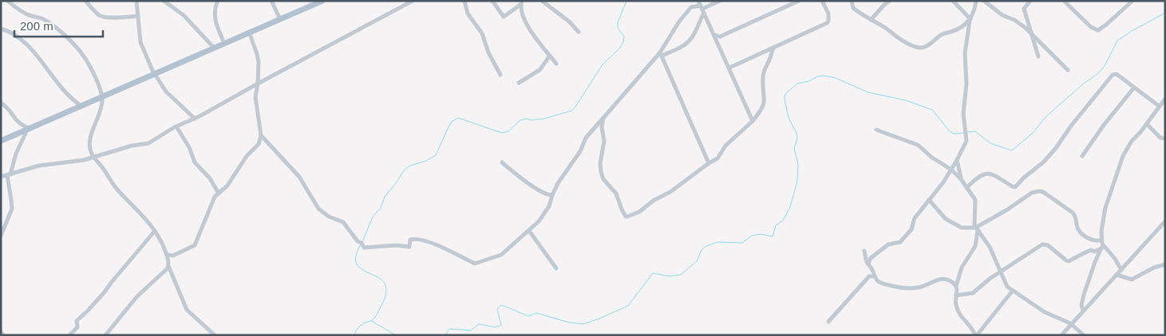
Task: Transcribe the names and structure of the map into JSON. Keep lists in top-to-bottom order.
{
  "scale_bar": "200 m"
}
